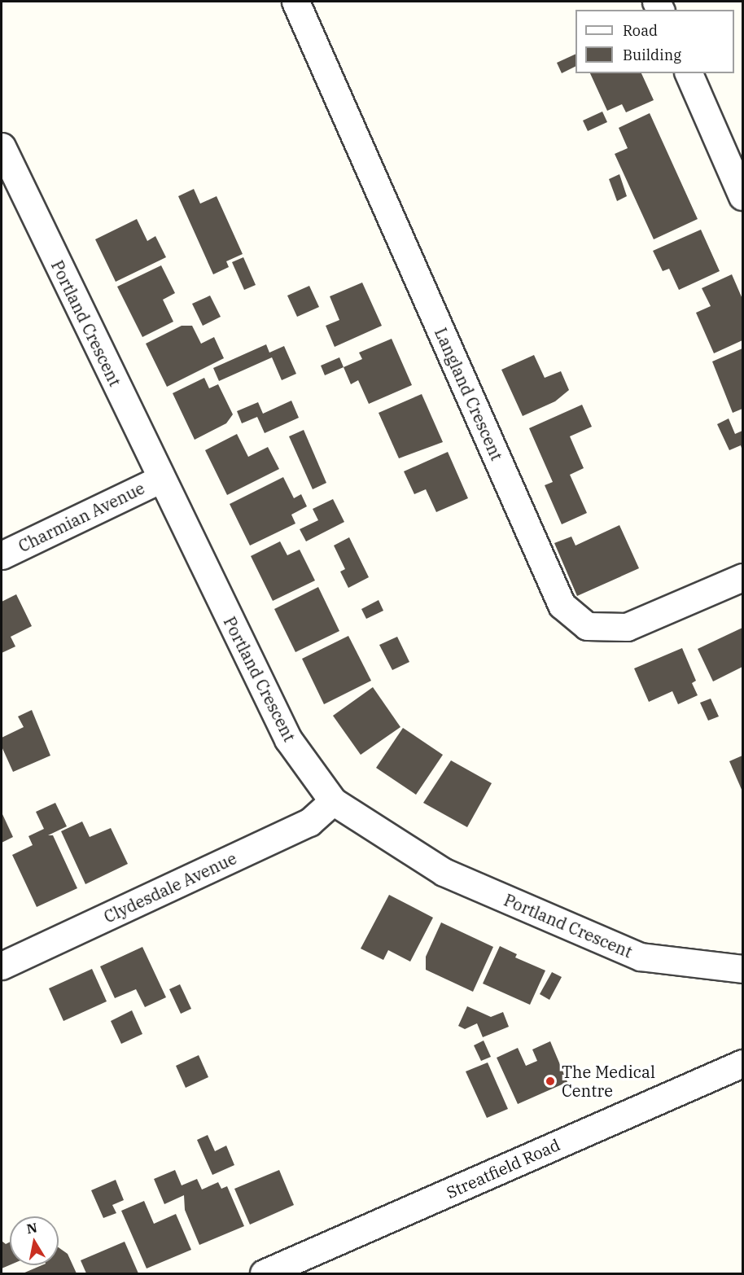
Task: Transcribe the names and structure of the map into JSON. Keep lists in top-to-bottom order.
{
  "streets": {
    "street": [
      "Portland Crescent",
      "Langland Crescent",
      "Charmian Avenue",
      "Clydesdale Avenue",
      "Streatfield Road"
    ]
  },
  "crossings": [
    ["Portland Crescent", "Charmian Avenue"],
    ["Portland Crescent", "Clydesdale Avenue"]
  ],
  "places": ["The Medical Centre"],
  "legend": ["Road", "Building"],
  "north": "top"
}
